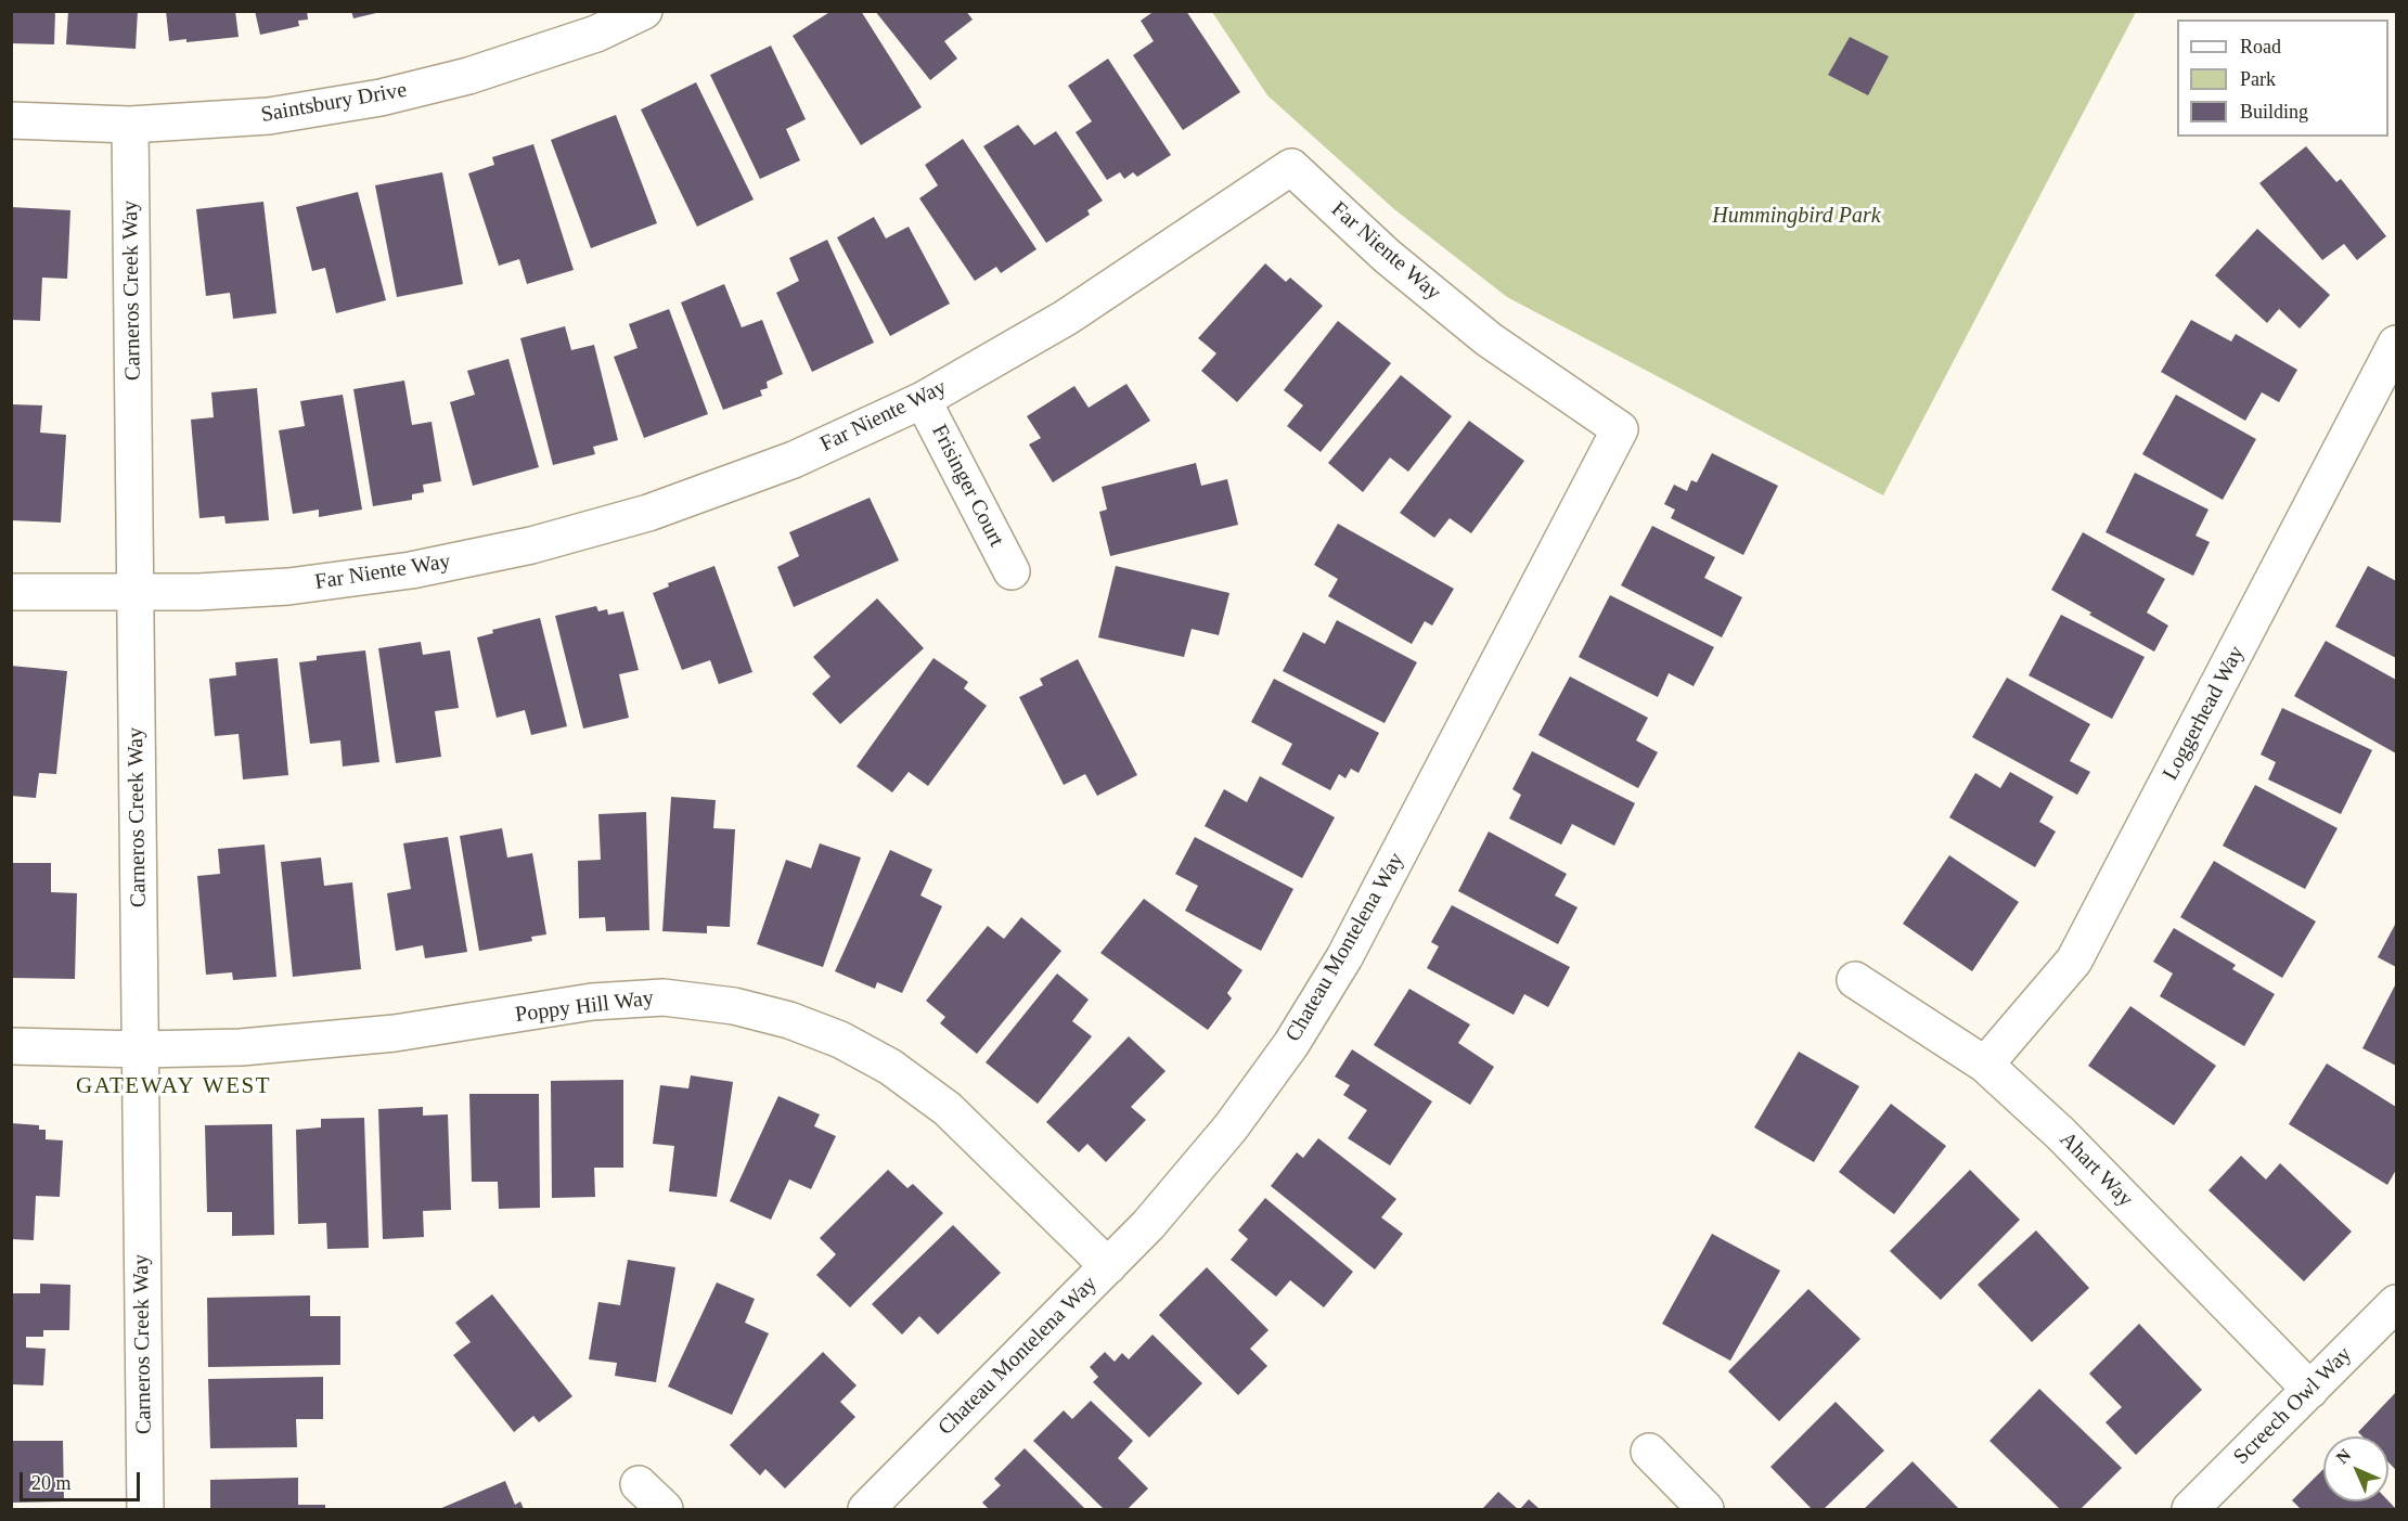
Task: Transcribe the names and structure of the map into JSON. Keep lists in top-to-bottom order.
{
  "streets": {
    "street": [
      "Saintsbury Drive",
      "Far Niente Way",
      "Carneros Creek Way",
      "Frisinger Court",
      "Loggerhead Way",
      "Chateau Montelena Way",
      "Poppy Hill Way",
      "Ahart Way",
      "Screech Owl Way"
    ]
  },
  "crossings": [
    ["Saintsbury Drive", "Carneros Creek Way"],
    ["Far Niente Way", "Carneros Creek Way"],
    ["Far Niente Way", "Frisinger Court"],
    ["Far Niente Way", "Chateau Montelena Way"],
    ["Carneros Creek Way", "Poppy Hill Way"],
    ["Loggerhead Way", "Ahart Way"],
    ["Chateau Montelena Way", "Poppy Hill Way"],
    ["Ahart Way", "Screech Owl Way"]
  ],
  "districts": ["GATEWAY WEST"],
  "parks": ["Hummingbird Park"],
  "legend": ["Road", "Park", "Building"],
  "scale_bar": "20 m",
  "north": "top left"
}
